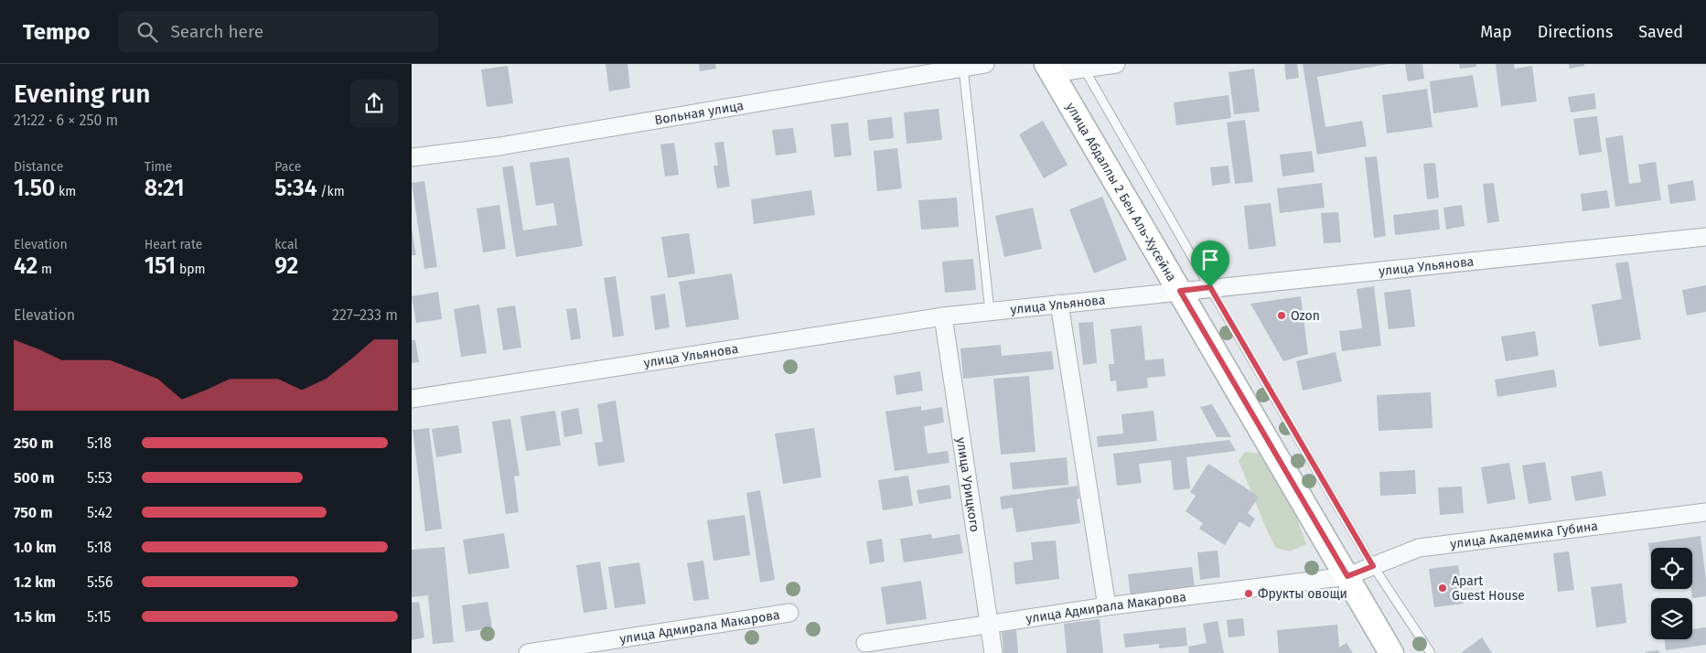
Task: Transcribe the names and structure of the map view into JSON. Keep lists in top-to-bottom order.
{
  "streets": {
    "main road": ["улица Абдаллы 2 Бен Аль-Хусейна"],
    "street": [
      "Вольная улица",
      "улица Ульянова",
      "улица Урицкого",
      "улица Академика Губина",
      "улица Адмирала Макарова"
    ]
  },
  "crossings": [
    ["улица Абдаллы 2 Бен Аль-Хусейна", "улица Ульянова"],
    ["улица Абдаллы 2 Бен Аль-Хусейна", "улица Академика Губина"],
    ["улица Абдаллы 2 Бен Аль-Хусейна", "улица Адмирала Макарова"],
    ["улица Ульянова", "улица Урицкого"],
    ["улица Урицкого", "улица Адмирала Макарова"],
    ["улица Академика Губина", "улица Адмирала Макарова"]
  ],
  "places": ["Ozon", "Apart Guest House", "Фрукты овощи"],
  "page": {
    "header": "Tempo",
    "search": "Search here",
    "nav": ["Map", "Directions", "Saved"],
    "heading": ["Evening run", "21:22 · 6 × 250 m"],
    "stats": [
      ["Distance", "1.50 km"],
      ["Time", "8:21"],
      ["Pace", "5:34 /km"],
      ["Elevation", "42 m"],
      ["Heart rate", "151 bpm"],
      ["kcal", "92"]
    ],
    "chart": ["Elevation", "227–233 m"],
    "list": [
      {
        "name": "250 m",
        "note": "5:18"
      },
      {
        "name": "500 m",
        "note": "5:53"
      },
      {
        "name": "750 m",
        "note": "5:42"
      },
      {
        "name": "1.0 km",
        "note": "5:18"
      },
      {
        "name": "1.2 km",
        "note": "5:56"
      },
      {
        "name": "1.5 km",
        "note": "5:15"
      }
    ]
  }
}
